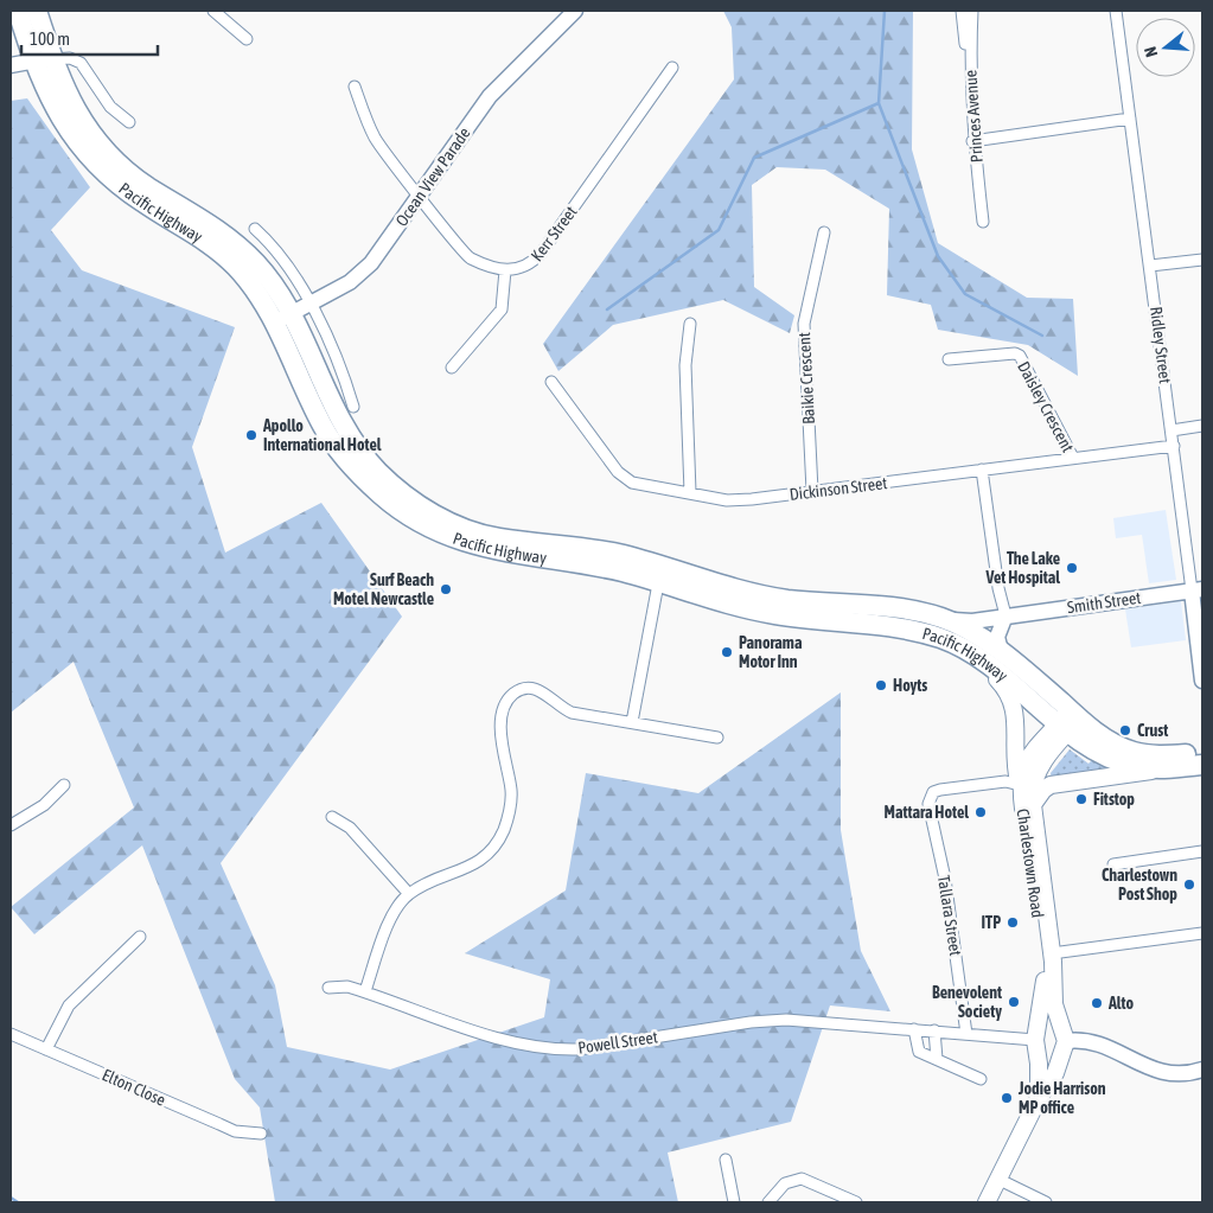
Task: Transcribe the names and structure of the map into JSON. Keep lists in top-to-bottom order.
{
  "streets": {
    "highway": ["Pacific Highway"],
    "main road": ["Charlestown Road"],
    "street": [
      "Princes Avenue",
      "Ocean View Parade",
      "Kerr Street",
      "Ridley Street",
      "Baikie Crescent",
      "Daisley Crescent",
      "Dickinson Street",
      "Smith Street",
      "Tallara Street",
      "Powell Street",
      "Elton Close"
    ]
  },
  "crossings": [
    ["Ocean View Parade", "Pacific Highway"],
    ["Pacific Highway", "Smith Street"],
    ["Pacific Highway", "Charlestown Road"],
    ["Ridley Street", "Dickinson Street"],
    ["Ridley Street", "Smith Street"],
    ["Baikie Crescent", "Dickinson Street"],
    ["Daisley Crescent", "Dickinson Street"],
    ["Charlestown Road", "Tallara Street"],
    ["Charlestown Road", "Powell Street"],
    ["Tallara Street", "Powell Street"]
  ],
  "places": [
    "Apollo International Hotel",
    "The Lake Vet Hospital",
    "Surf Beach Motel Newcastle",
    "Panorama Motor Inn",
    "Hoyts",
    "Crust",
    "Fitstop",
    "Mattara Hotel",
    "Charlestown Post Shop",
    "ITP",
    "Benevolent Society",
    "Alto",
    "Jodie Harrison MP office"
  ],
  "scale_bar": "100 m",
  "north": "left"
}
